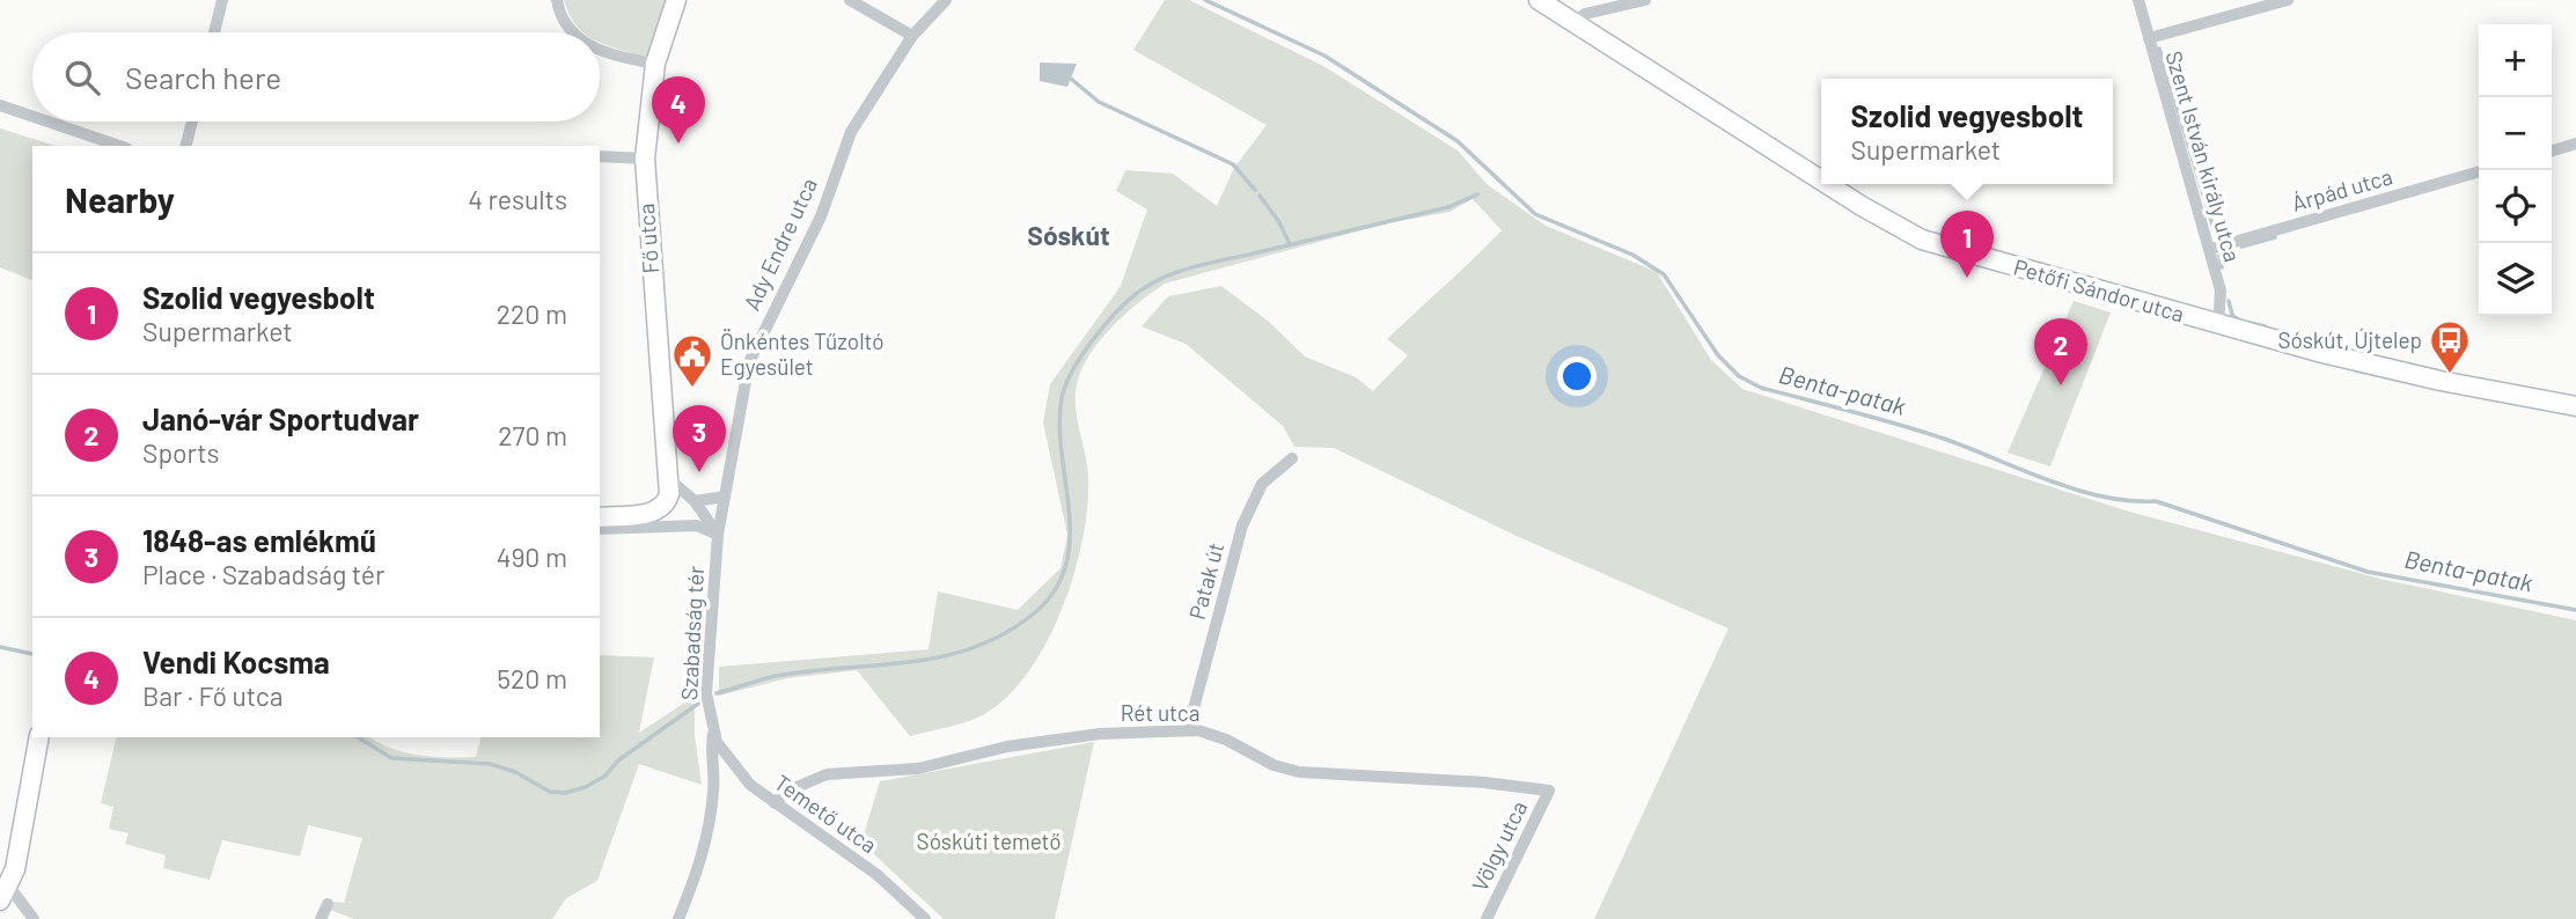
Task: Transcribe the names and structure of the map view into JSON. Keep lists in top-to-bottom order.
{
  "streets": {
    "main road": ["Fő utca", "Petőfi Sándor utca"],
    "street": [
      "Szent István király utca",
      "Árpád utca",
      "Ady Endre utca",
      "Patak út",
      "Szabadság tér",
      "Rét utca",
      "Temető utca",
      "Völgy utca"
    ]
  },
  "crossings": [
    ["Szent István király utca", "Árpád utca"],
    ["Szent István király utca", "Petőfi Sándor utca"],
    ["Ady Endre utca", "Szabadság tér"],
    ["Patak út", "Rét utca"],
    ["Szabadság tér", "Temető utca"],
    ["Rét utca", "Temető utca"],
    ["Rét utca", "Völgy utca"]
  ],
  "districts": ["Sóskút"],
  "water": ["Benta-patak"],
  "parks": ["Sóskúti temető"],
  "places": {
    "bus stop": ["Sóskút, Újtelep"],
    "public building": ["Önkéntes Tűzoltó Egyesület"]
  },
  "page": {
    "map_buttons": ["+", "−"],
    "search": "Search here",
    "pins": [
      "4",
      "1",
      "2",
      "3"
    ],
    "popup": ["Szolid vegyesbolt", "Supermarket"],
    "heading": ["Nearby", "4 results"],
    "list": [
      {
        "mark": "1",
        "name": "Szolid vegyesbolt",
        "note": "Supermarket",
        "value": "220 m"
      },
      {
        "mark": "2",
        "name": "Janó-vár Sportudvar",
        "note": "Sports",
        "value": "270 m"
      },
      {
        "mark": "3",
        "name": "1848-as emlékmű",
        "note": "Place · Szabadság tér",
        "value": "490 m"
      },
      {
        "mark": "4",
        "name": "Vendi Kocsma",
        "note": "Bar · Fő utca",
        "value": "520 m"
      }
    ]
  }
}
